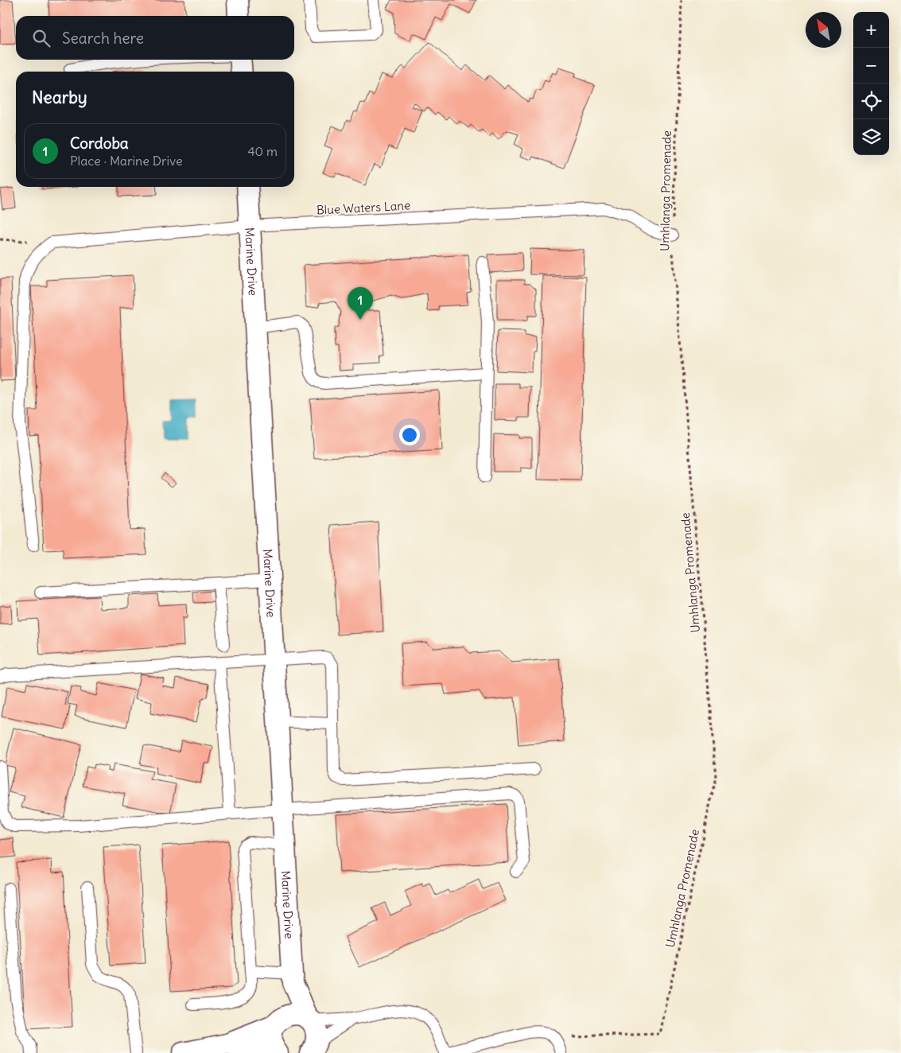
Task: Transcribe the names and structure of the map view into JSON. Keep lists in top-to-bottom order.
{
  "streets": {
    "street": ["Marine Drive"],
    "lane": ["Blue Waters Lane"],
    "path": ["Umhlanga Promenade"]
  },
  "crossings": [
    ["Umhlanga Promenade", "Blue Waters Lane"],
    ["Blue Waters Lane", "Marine Drive"]
  ],
  "north": "top left",
  "page": {
    "map_buttons": ["+", "−"],
    "search": "Search here",
    "heading": "Nearby",
    "list": [
      {
        "mark": "1",
        "name": "Cordoba",
        "note": "Place · Marine Drive",
        "value": "40 m"
      }
    ],
    "pins": "1"
  }
}
